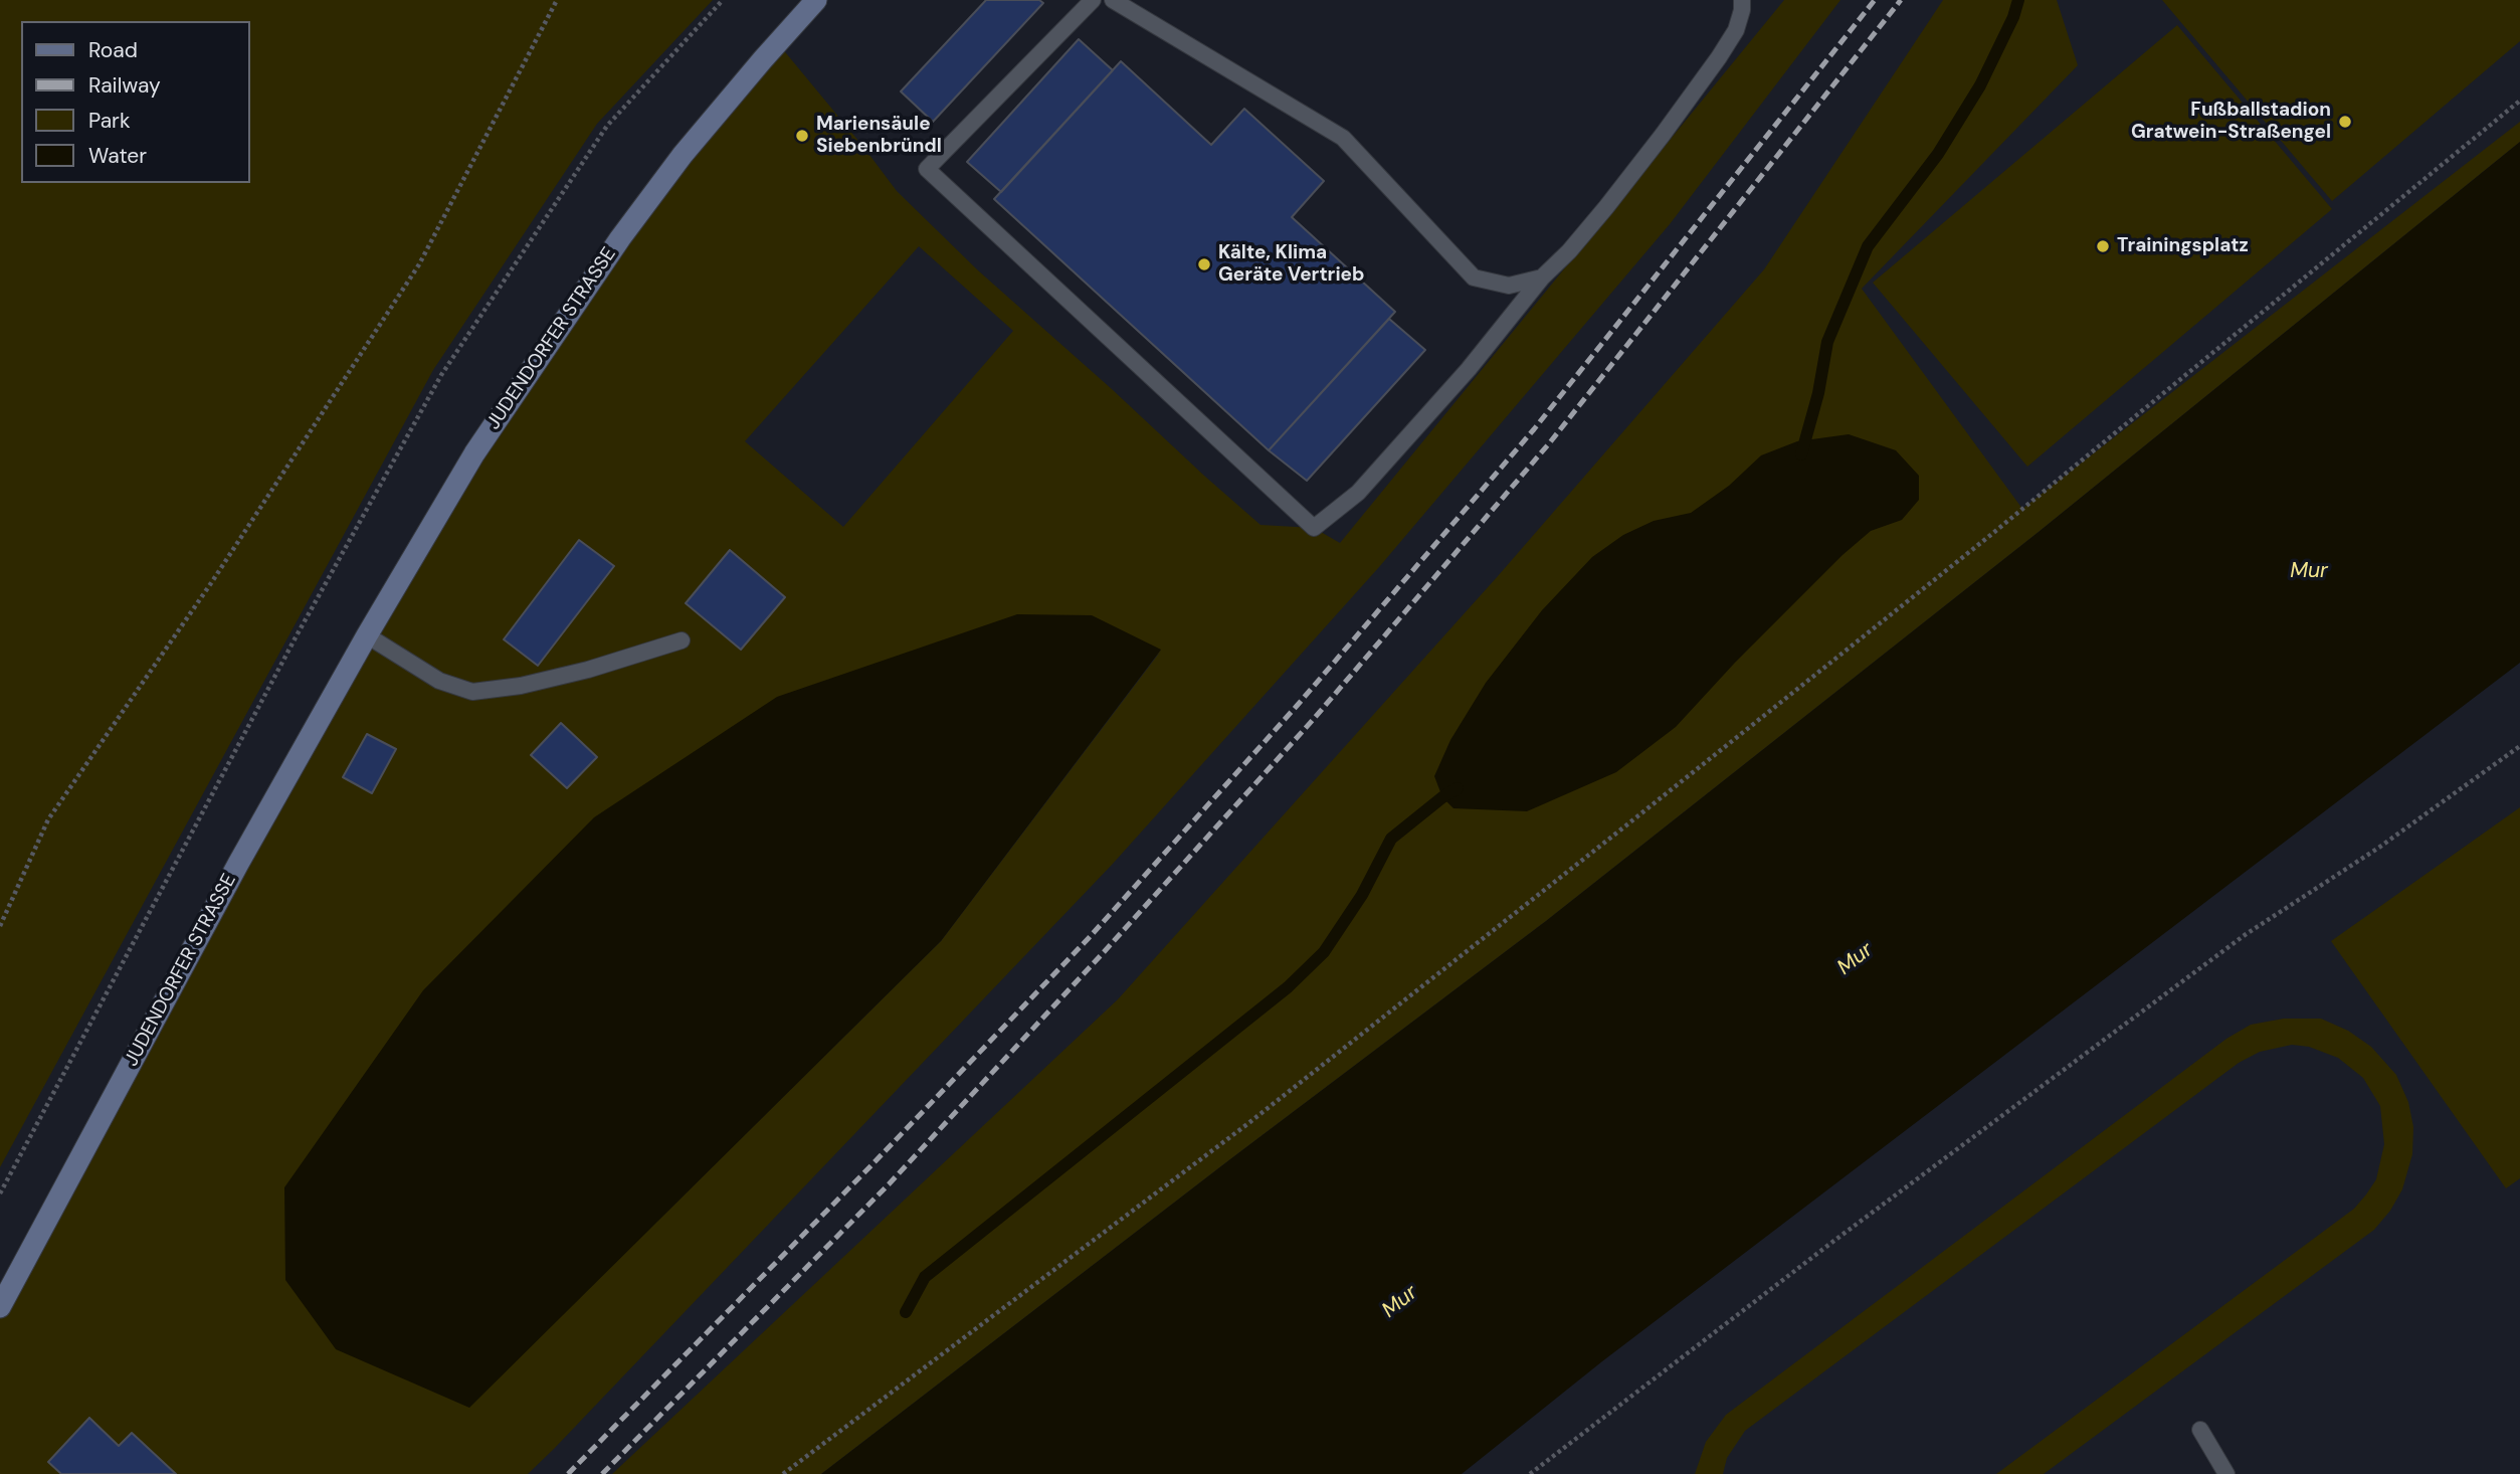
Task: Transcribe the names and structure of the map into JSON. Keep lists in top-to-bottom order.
{
  "streets": {
    "main road": ["JUDENDORFER STRASSE"]
  },
  "water": ["Mur"],
  "places": [
    "Fußballstadion Gratwein-Straßengel",
    "Mariensäule Siebenbründl",
    "Trainingsplatz",
    "Kälte, Klima Geräte Vertrieb"
  ],
  "legend": [
    "Road",
    "Railway",
    "Park",
    "Water"
  ]
}
